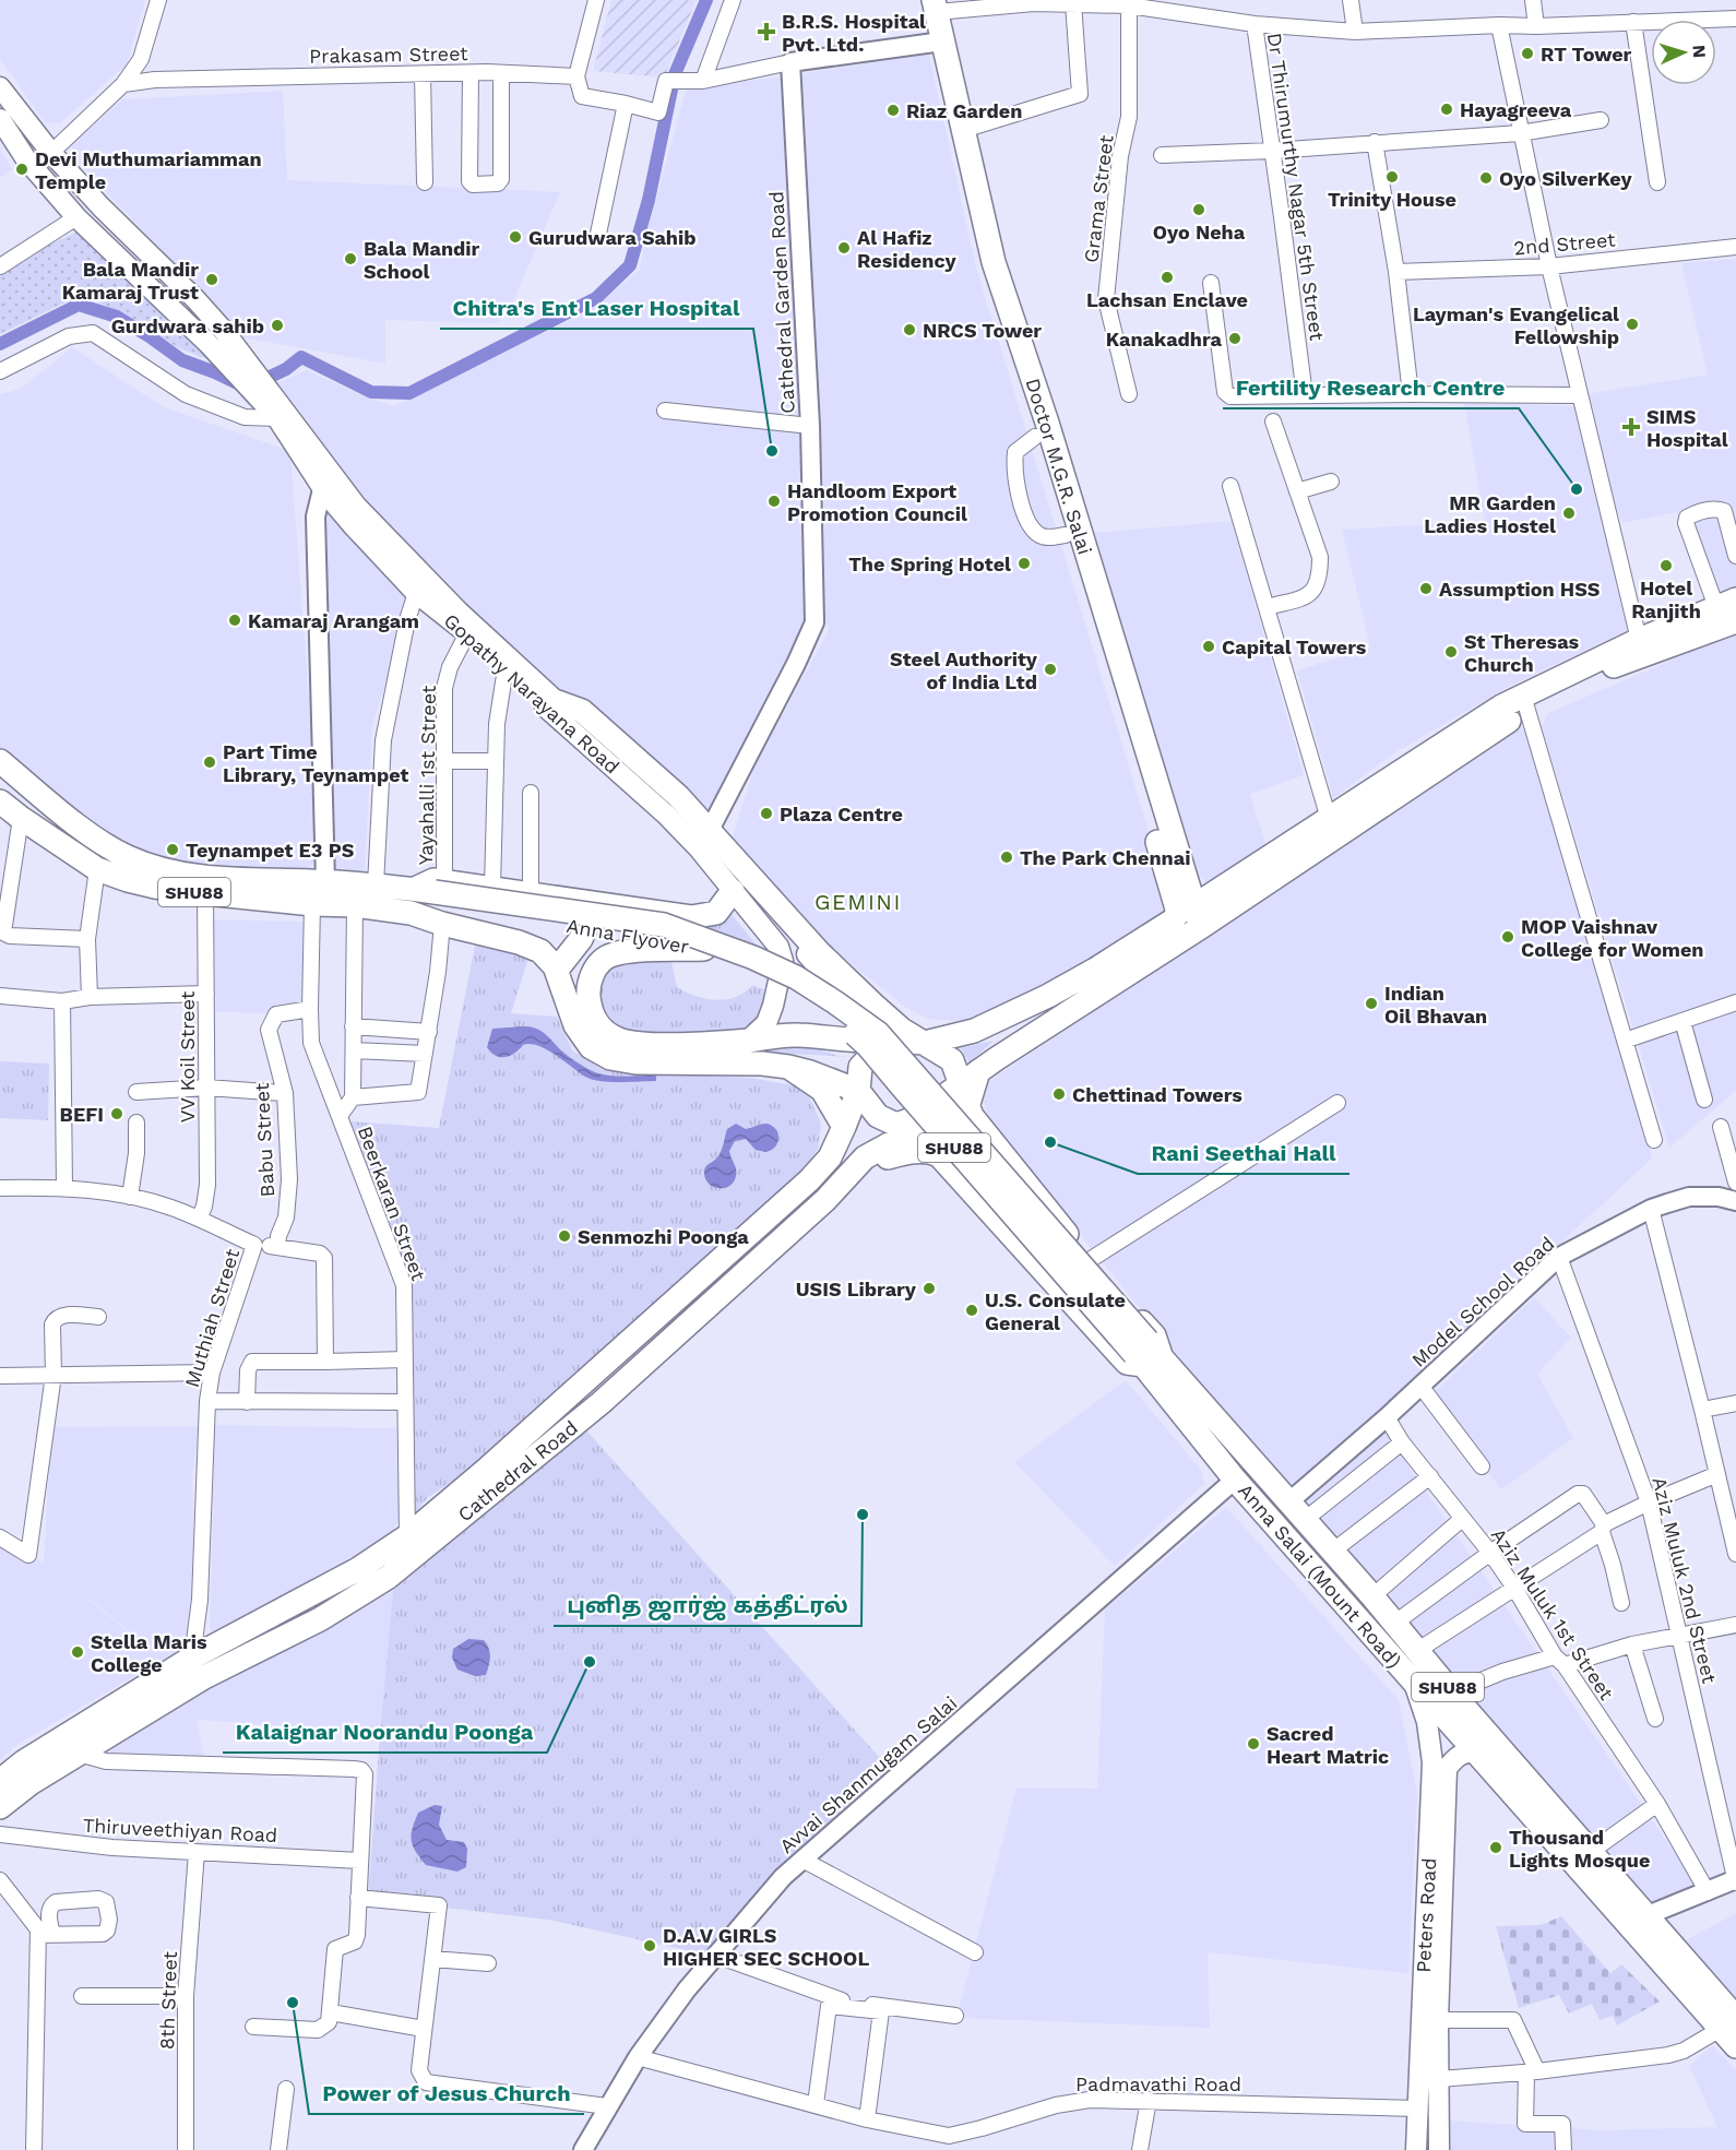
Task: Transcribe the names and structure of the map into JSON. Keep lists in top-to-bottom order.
{
  "streets": {
    "main road": [
      "Doctor M.G.R. Salai",
      "Gopathy Narayana Road",
      "SHU88",
      "Anna Flyover",
      "Cathedral Road",
      "Anna Salai (Mount Road)",
      "Peters Road"
    ],
    "street": [
      "Prakasam Street",
      "Dr Thirumurthy Nagar 5th Street",
      "Grama Street",
      "2nd Street",
      "Cathedral Garden Road",
      "Yayahalli 1st Street",
      "VV Koil Street",
      "Babu Street",
      "Beerkaran Street",
      "Model School Road",
      "Muthiah Street",
      "Aziz Muluk 2nd Street",
      "Aziz Muluk 1st Street",
      "Avvai Shanmugam Salai",
      "Thiruveethiyan Road",
      "8th Street",
      "Padmavathi Road"
    ]
  },
  "crossings": [
    ["Gopathy Narayana Road", "Yayahalli 1st Street"],
    ["Gopathy Narayana Road", "Anna Flyover"],
    ["Yayahalli 1st Street", "SHU88"],
    ["Yayahalli 1st Street", "Anna Flyover"],
    ["SHU88", "Anna Flyover"],
    ["SHU88", "VV Koil Street"],
    ["Anna Flyover", "Cathedral Road"],
    ["Anna Flyover", "Anna Salai (Mount Road)"],
    ["VV Koil Street", "Muthiah Street"],
    ["Babu Street", "Beerkaran Street"],
    ["Beerkaran Street", "Cathedral Road"],
    ["Model School Road", "Anna Salai (Mount Road)"],
    ["Model School Road", "Aziz Muluk 2nd Street"],
    ["Model School Road", "Aziz Muluk 1st Street"],
    ["Muthiah Street", "Cathedral Road"],
    ["Anna Salai (Mount Road)", "Avvai Shanmugam Salai"],
    ["Anna Salai (Mount Road)", "Peters Road"],
    ["Avvai Shanmugam Salai", "Padmavathi Road"],
    ["Thiruveethiyan Road", "8th Street"],
    ["Peters Road", "Padmavathi Road"]
  ],
  "districts": ["GEMINI"],
  "places": {
    "health": ["B.R.S. Hospital Pvt. Ltd.", "SIMS Hospital"],
    "other": [
      "RT Tower",
      "Hayagreeva",
      "Riaz Garden",
      "Devi Muthumariamman Temple",
      "Trinity House",
      "Oyo SilverKey",
      "Oyo Neha",
      "Gurudwara Sahib",
      "Al Hafiz Residency",
      "Bala Mandir School",
      "Lachsan Enclave",
      "Bala Mandir Kamaraj Trust",
      "Layman's Evangelical Fellowship",
      "Gurdwara sahib",
      "NRCS Tower",
      "Kanakadhra",
      "Chitra's Ent Laser Hospital",
      "Fertility Research Centre",
      "Handloom Export Promotion Council",
      "MR Garden Ladies Hostel",
      "The Spring Hotel",
      "Hotel Ranjith",
      "Assumption HSS",
      "Kamaraj Arangam",
      "Capital Towers",
      "St Theresas Church",
      "Steel Authority of India Ltd",
      "Part Time Library, Teynampet",
      "Plaza Centre",
      "Teynampet E3 PS",
      "The Park Chennai",
      "MOP Vaishnav College for Women",
      "Indian Oil Bhavan",
      "Chettinad Towers",
      "BEFI",
      "Rani Seethai Hall",
      "Senmozhi Poonga",
      "USIS Library",
      "U.S. Consulate General",
      "புனித ஜார்ஜ் கத்தீட்ரல்",
      "Stella Maris College",
      "Kalaignar Noorandu Poonga",
      "Sacred Heart Matric",
      "Thousand Lights Mosque",
      "D.A.V GIRLS HIGHER SEC SCHOOL",
      "Power of Jesus Church"
    ]
  },
  "north": "right"
}
